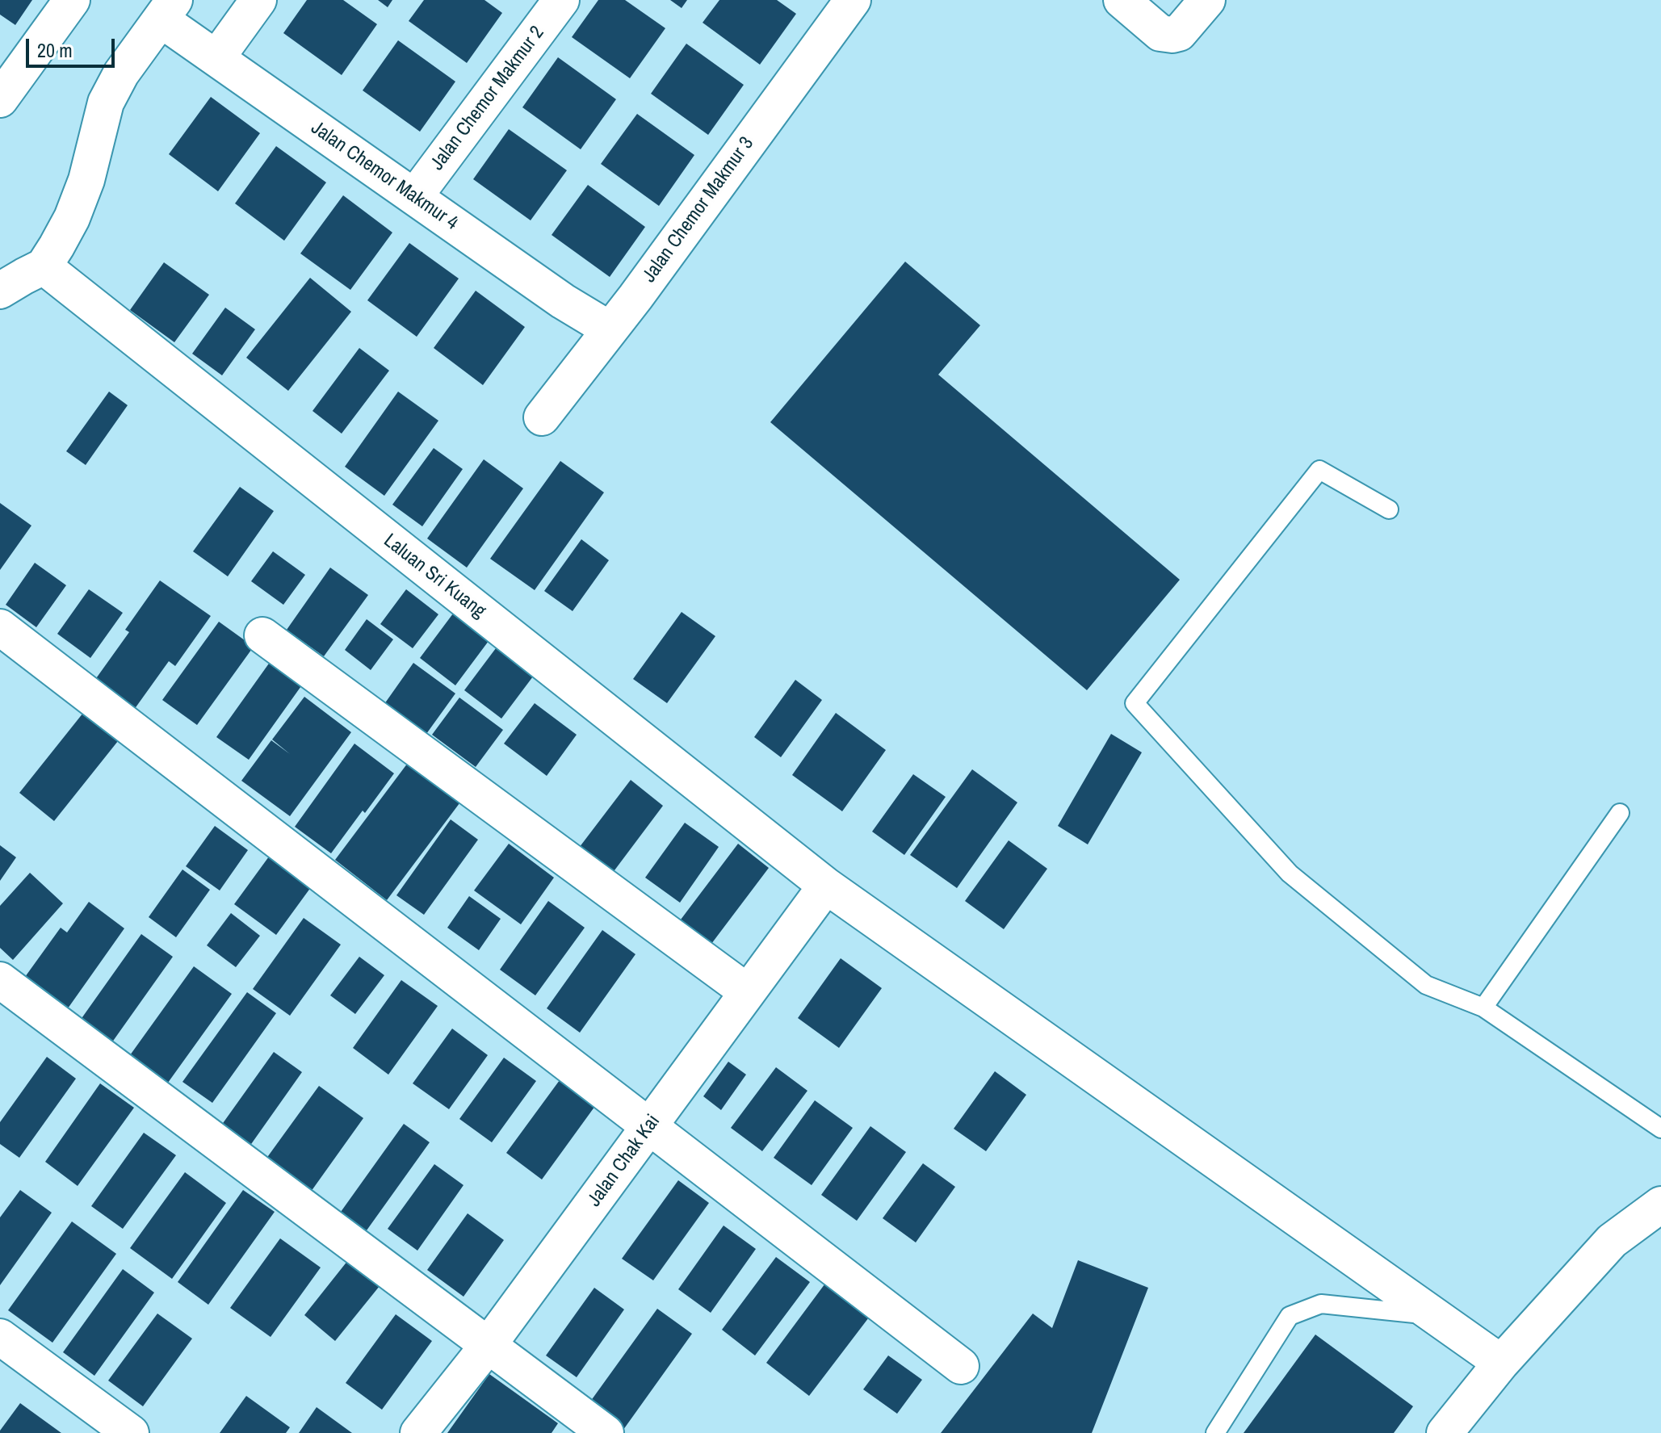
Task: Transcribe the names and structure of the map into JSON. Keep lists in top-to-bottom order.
{
  "streets": {
    "street": [
      "Jalan Chemor Makmur 2",
      "Jalan Chemor Makmur 4",
      "Jalan Chemor Makmur 3",
      "Laluan Sri Kuang",
      "Jalan Chak Kai"
    ]
  },
  "crossings": [
    ["Jalan Chemor Makmur 2", "Jalan Chemor Makmur 4"],
    ["Jalan Chemor Makmur 4", "Jalan Chemor Makmur 3"],
    ["Laluan Sri Kuang", "Jalan Chak Kai"]
  ],
  "scale_bar": "20 m"
}
